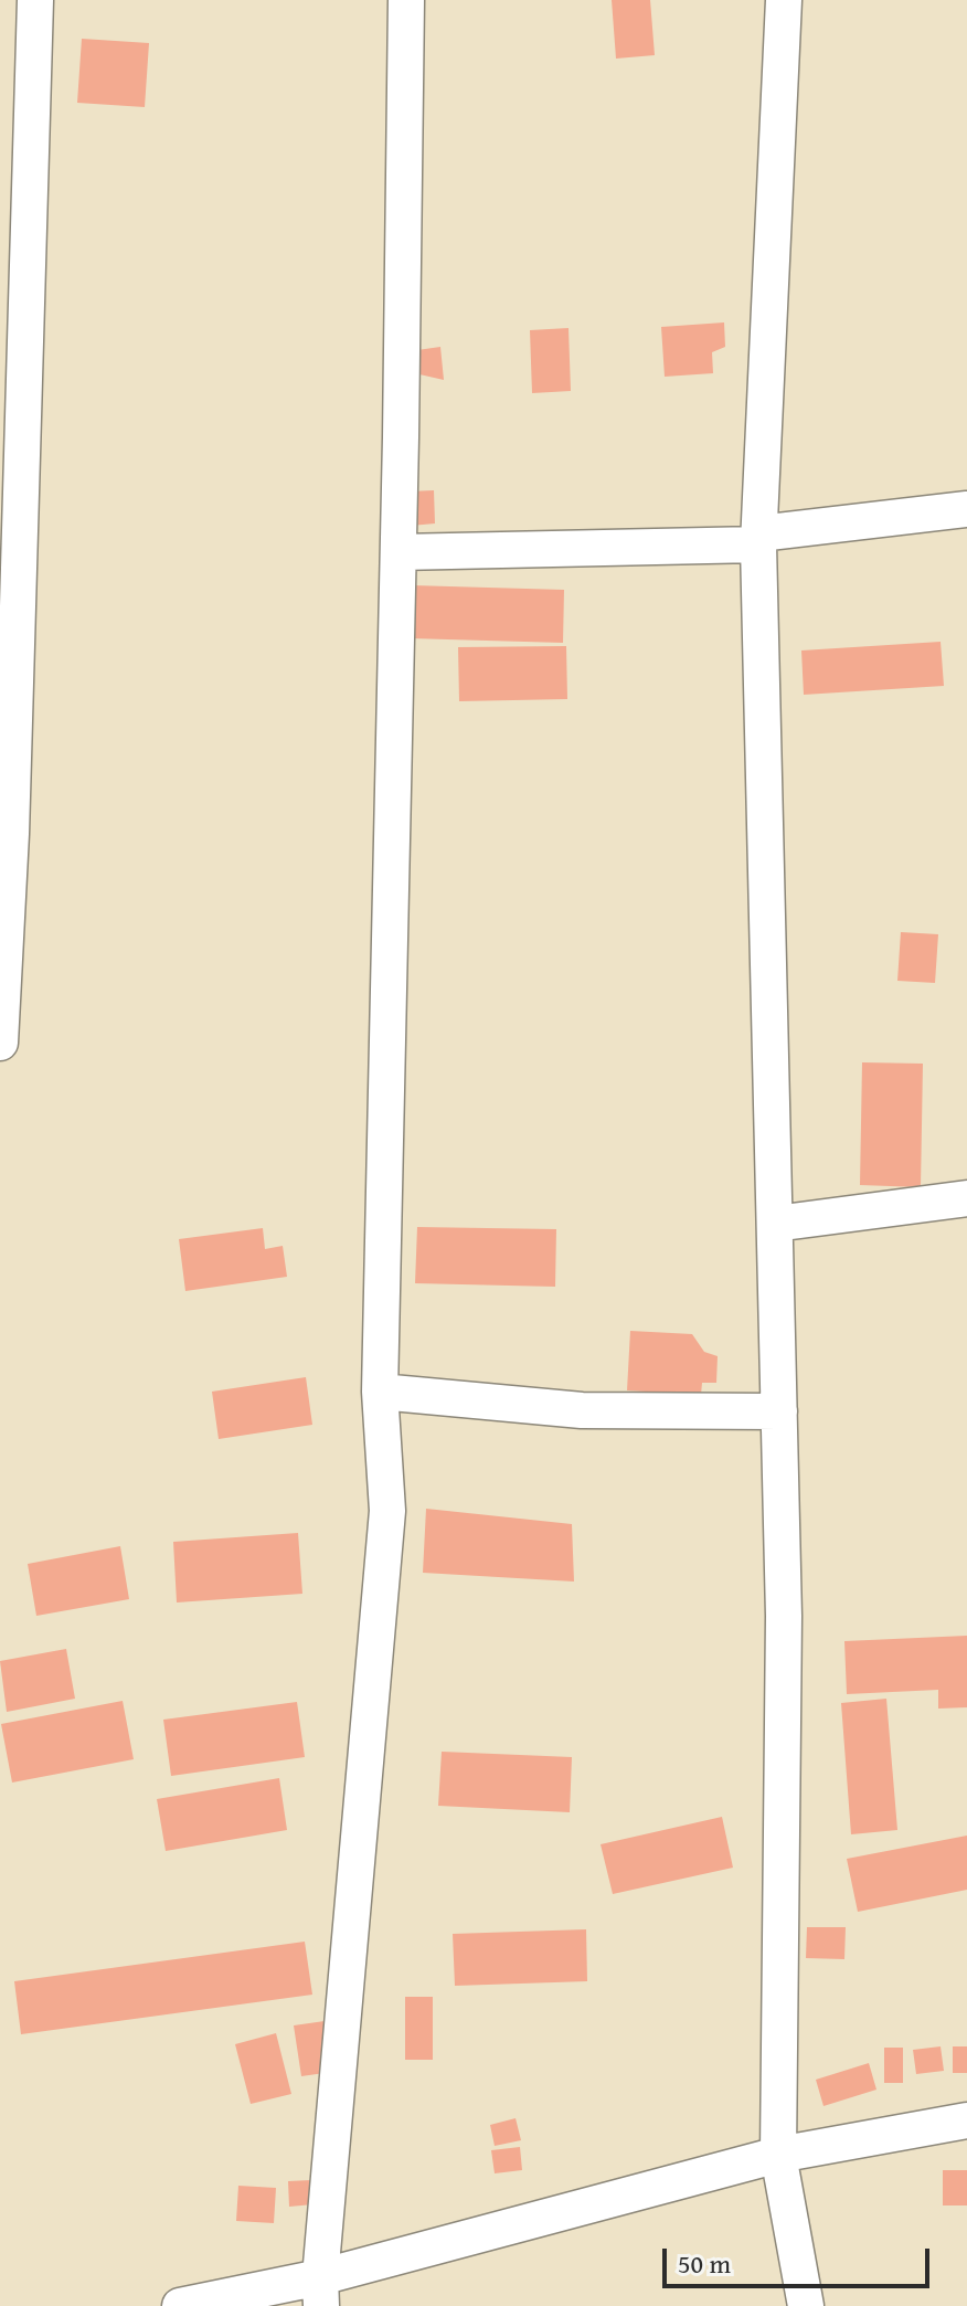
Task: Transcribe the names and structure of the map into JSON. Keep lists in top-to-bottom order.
{
  "scale_bar": "50 m"
}
